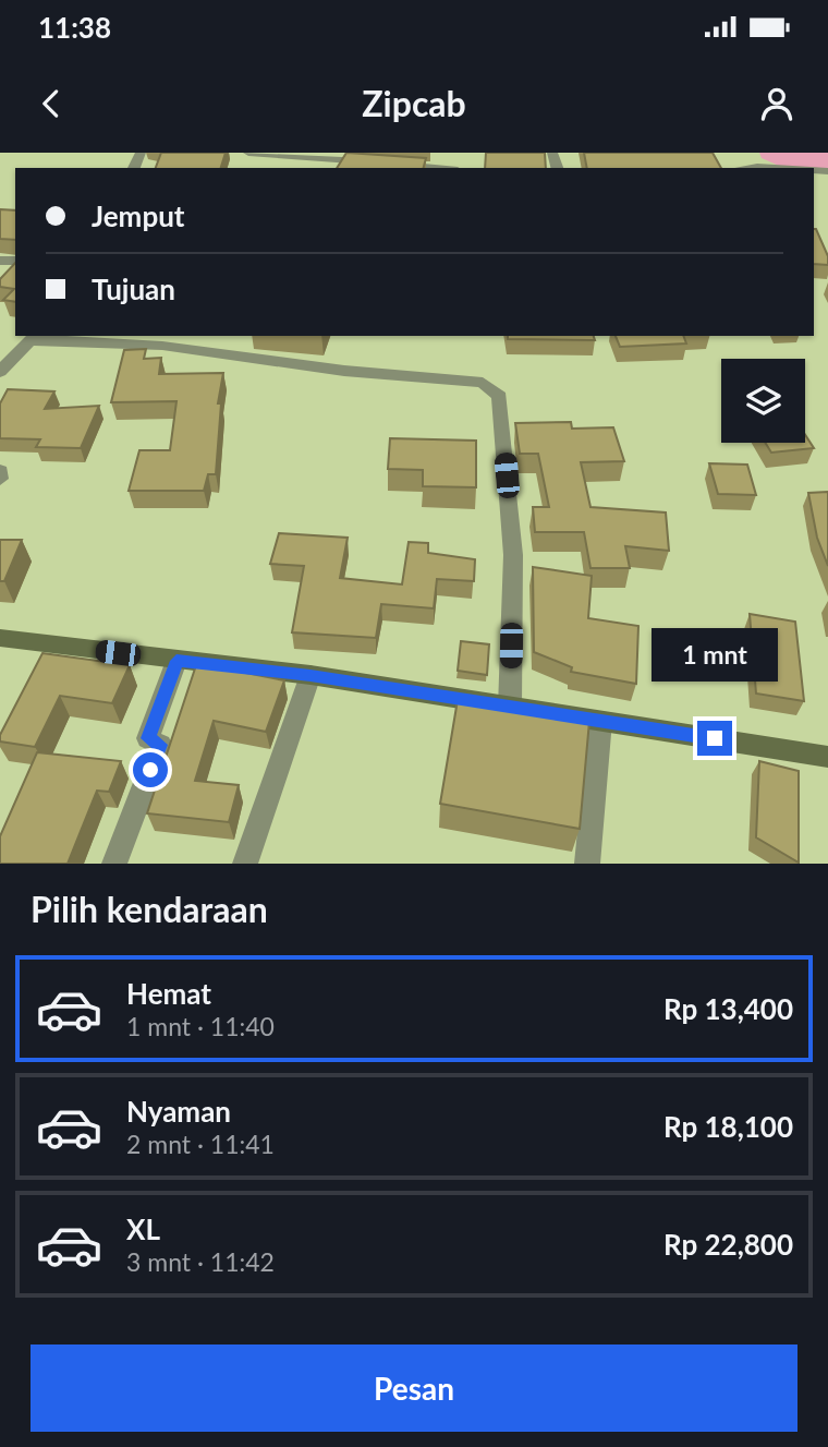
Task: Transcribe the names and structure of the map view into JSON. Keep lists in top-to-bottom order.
{
  "page": {
    "status": "11:38",
    "header": "Zipcab",
    "banner": ["Jemput", "Tujuan"],
    "bubble": "1 mnt",
    "heading": "Pilih kendaraan",
    "list": [
      {
        "name": "Hemat",
        "note": "1 mnt · 11:40",
        "value": "Rp 13,400"
      },
      {
        "name": "Nyaman",
        "note": "2 mnt · 11:41",
        "value": "Rp 18,100"
      },
      {
        "name": "XL",
        "note": "3 mnt · 11:42",
        "value": "Rp 22,800"
      }
    ],
    "buttons": "Pesan"
  }
}
